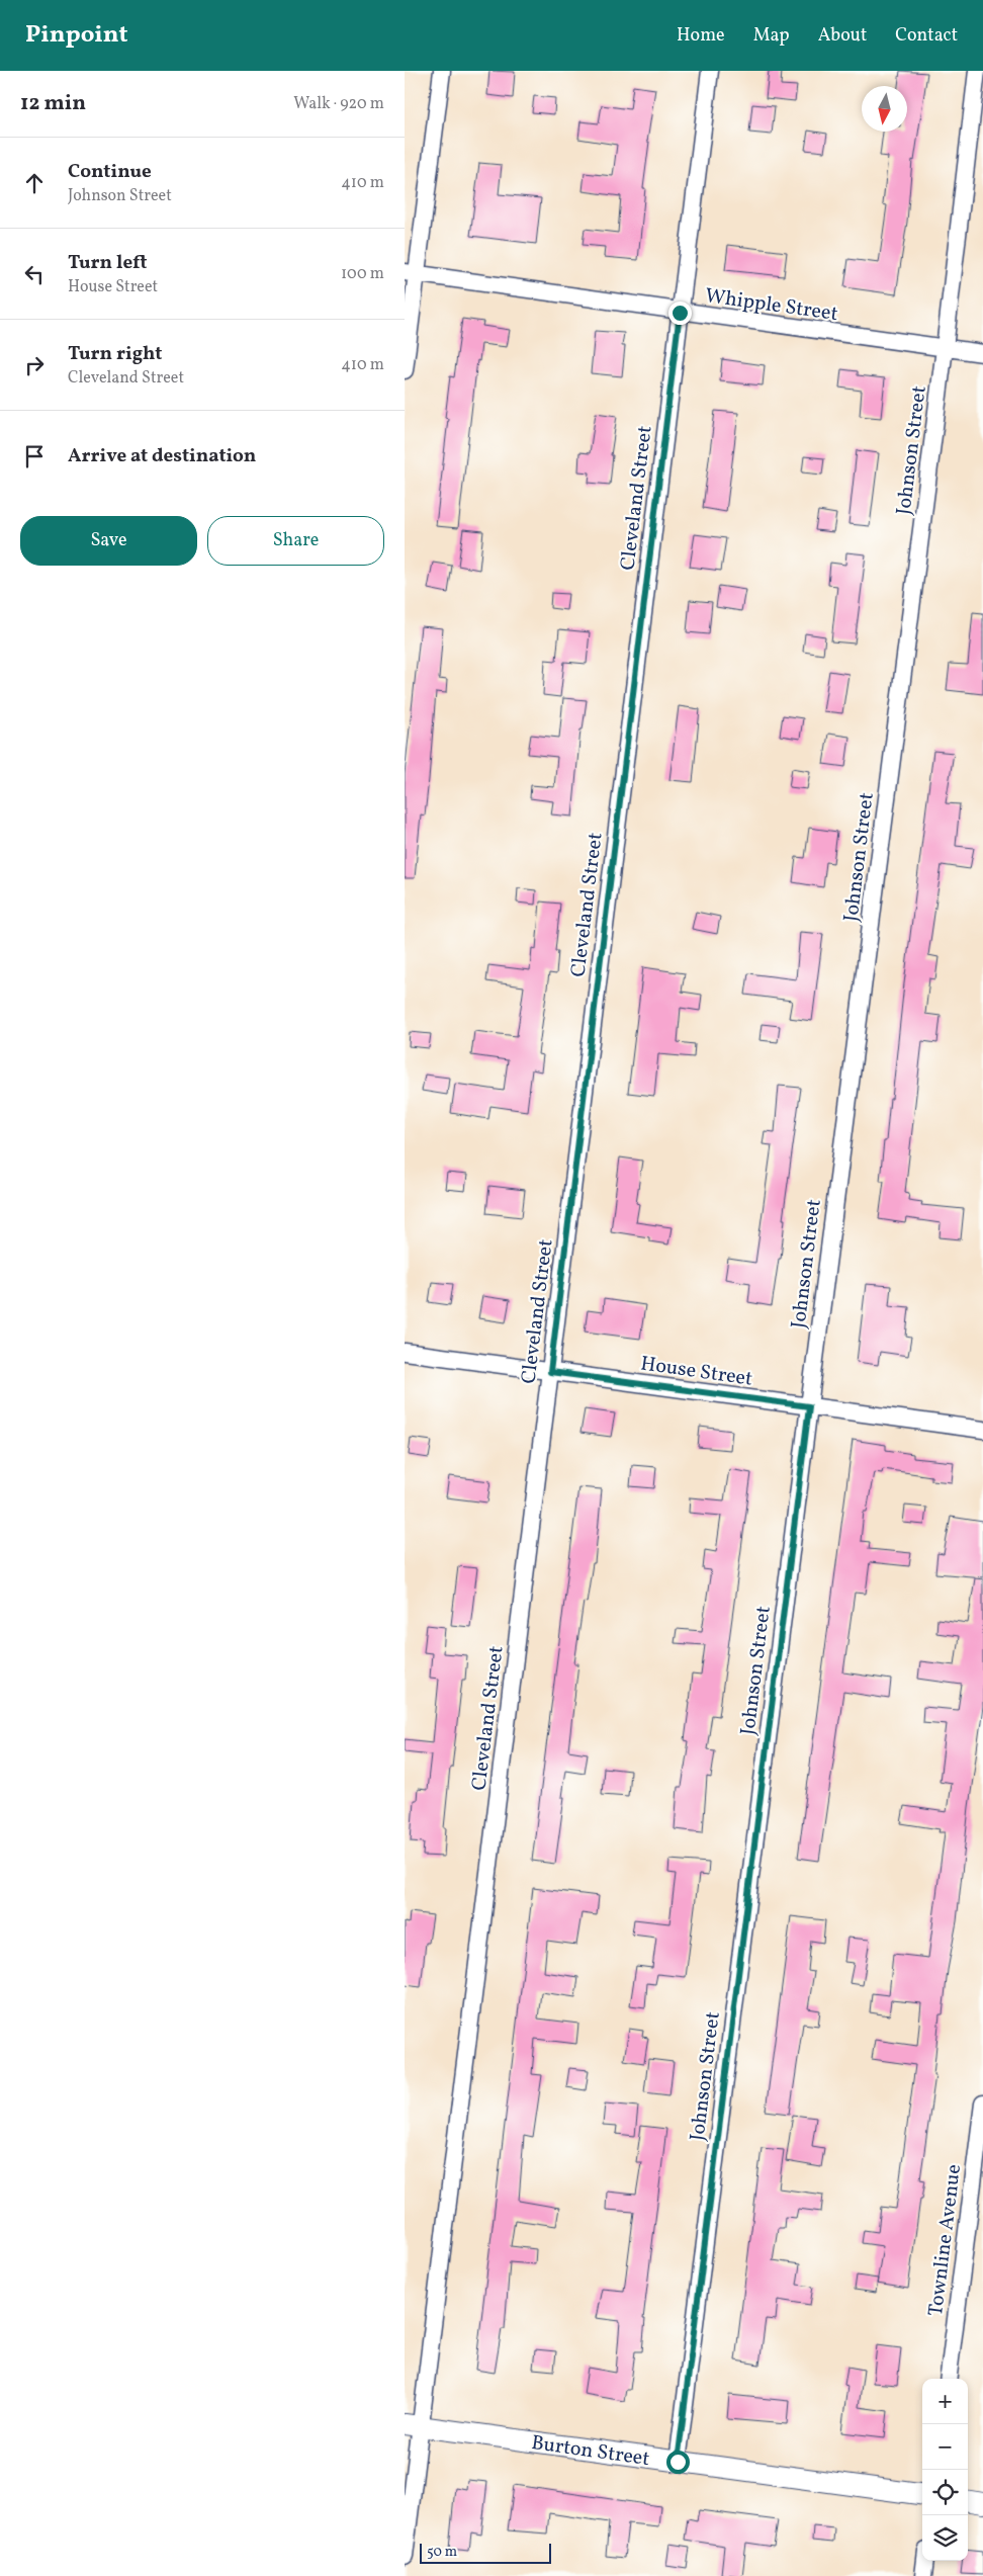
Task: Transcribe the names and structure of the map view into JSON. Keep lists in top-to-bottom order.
{
  "streets": {
    "street": [
      "Whipple Street",
      "Johnson Street",
      "Cleveland Street",
      "House Street",
      "Townline Avenue",
      "Burton Street"
    ]
  },
  "crossings": [
    ["Whipple Street", "Johnson Street"],
    ["Whipple Street", "Cleveland Street"],
    ["Johnson Street", "House Street"],
    ["Johnson Street", "Burton Street"],
    ["Cleveland Street", "House Street"],
    ["Cleveland Street", "Burton Street"]
  ],
  "scale_bar": "50 m",
  "north": "bottom",
  "page": {
    "header": "Pinpoint",
    "nav": [
      "Home",
      "Map",
      "About",
      "Contact"
    ],
    "heading": ["12 min", "Walk · 920 m"],
    "list": [
      ["Continue", "Johnson Street", "410 m"],
      ["Turn left", "House Street", "100 m"],
      ["Turn right", "Cleveland Street", "410 m"],
      "Arrive at destination"
    ],
    "buttons": ["Save", "Share"],
    "map_buttons": ["+", "−"],
    "scale": "50 m"
  }
}
